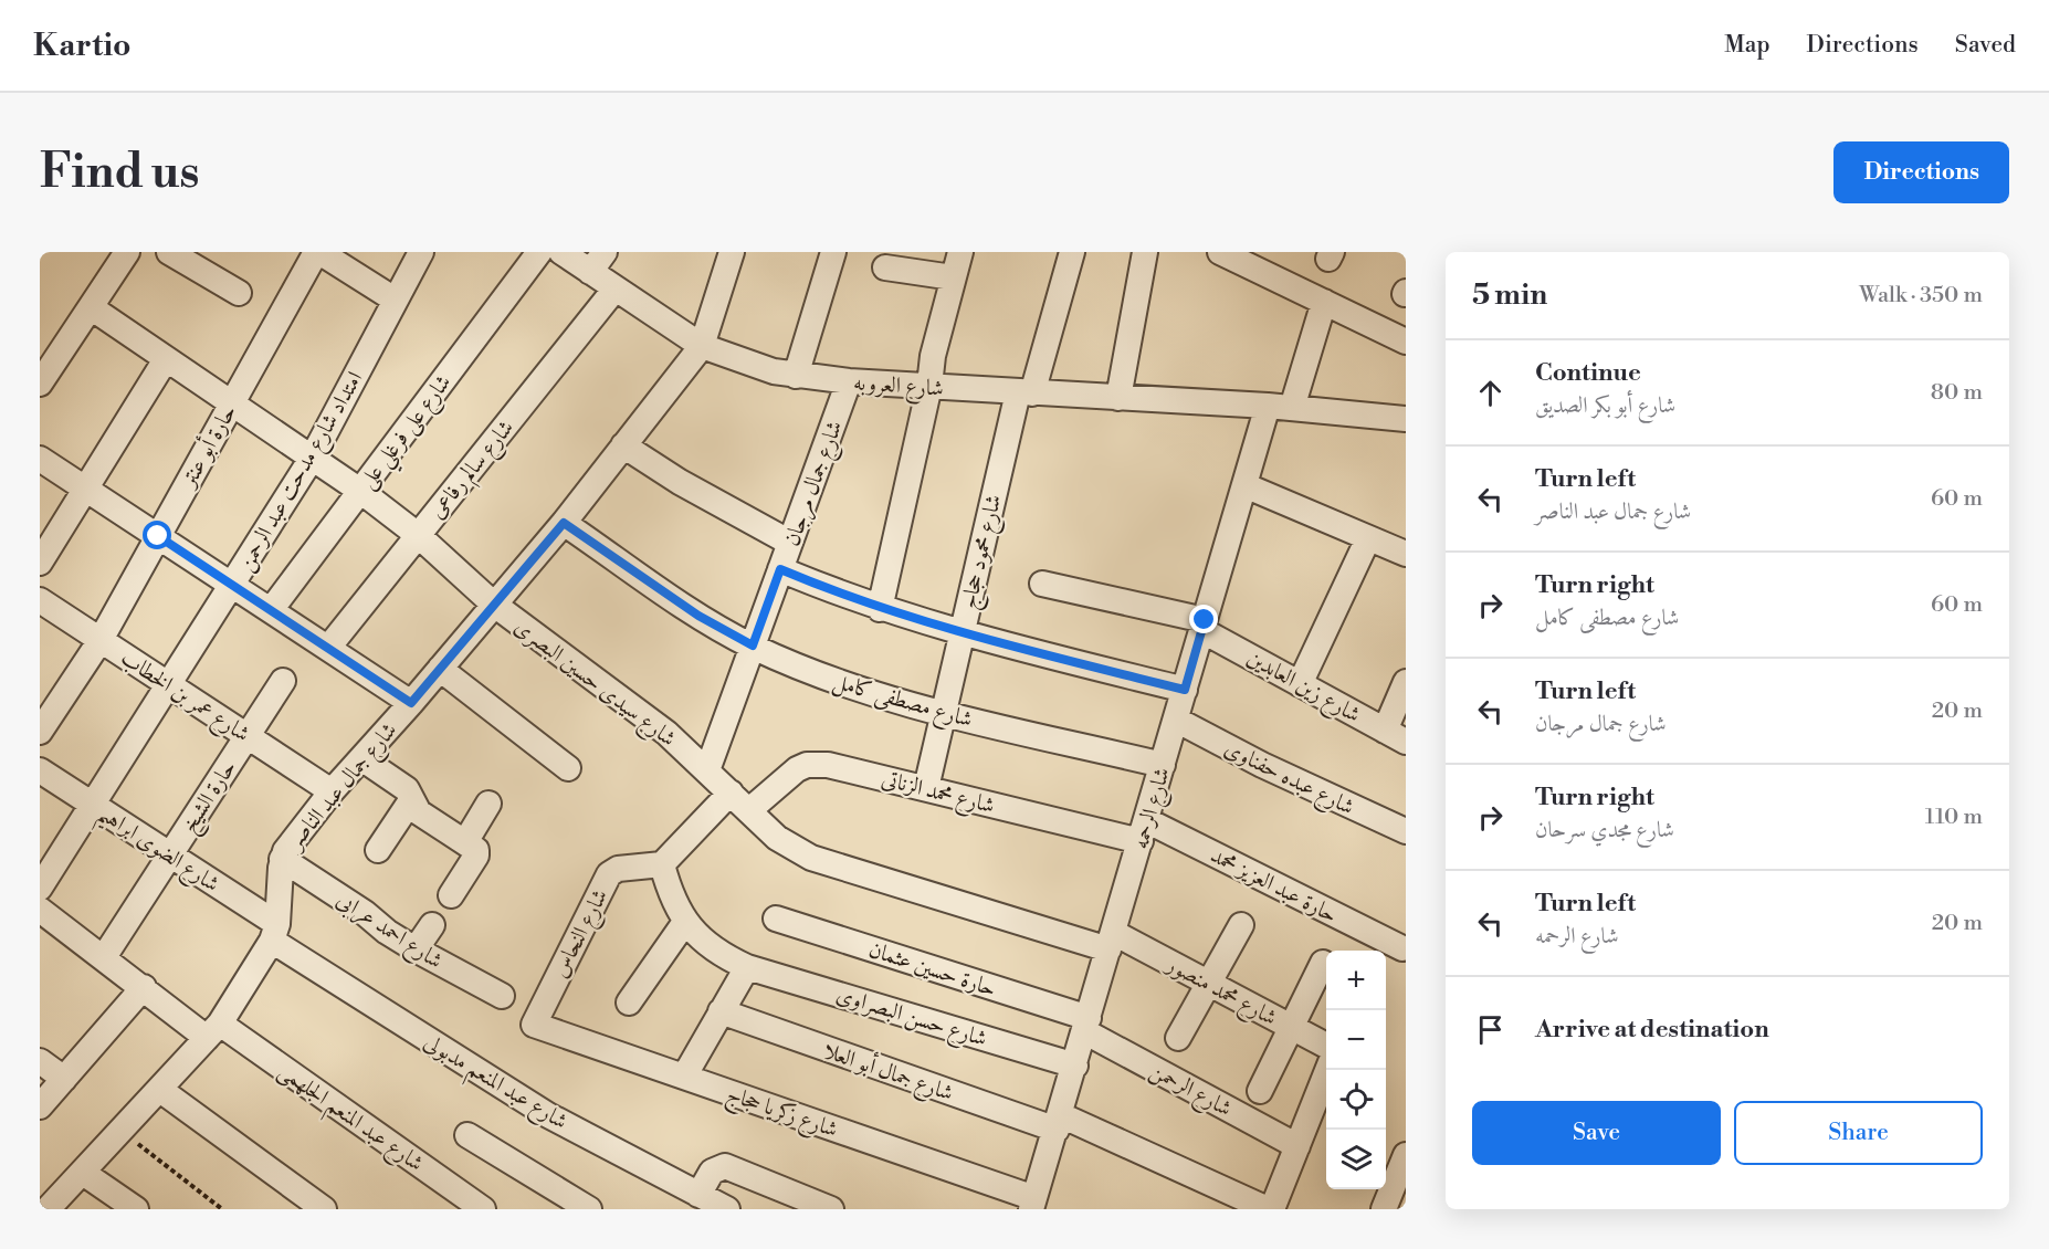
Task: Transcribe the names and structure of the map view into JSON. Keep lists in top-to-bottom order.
{
  "streets": {
    "street": [
      "شارع العروبه",
      "شارع على فرغلي على",
      "حارة أبو عنتر",
      "شارع سالم رفاعى",
      "امتداد شارع مدحت عبد الرحمن",
      "شارع جمال مرجان",
      "شارع محمود حجاج",
      "شارع سيدى حسين البصرى",
      "شارع زين العابدين",
      "شارع عمر بن الخطاب",
      "شارع مصطفى كامل",
      "شارع عبده حفناوى",
      "شارع جمال عبد الناصر",
      "شارع محمد الزناتى",
      "حارة الشيخ",
      "شارع الرحمه",
      "شارع الضوى ابراهيم",
      "حارة عبد العزيز محمد",
      "شارع احمد عرابى",
      "شارع النحاس",
      "حارة حسين عثمان",
      "شارع محمد منصور",
      "شارع حسن البصراوى",
      "شارع جمال أبو العلا",
      "شارع عبد المنعم مدبولى",
      "شارع الرحمن",
      "شارع زكريا حجاج",
      "شارع عبد المنعم الجلهمى"
    ]
  },
  "crossings": [
    ["شارع العروبه", "شارع سالم رفاعى"],
    ["شارع العروبه", "شارع جمال مرجان"],
    ["شارع العروبه", "شارع محمود حجاج"],
    ["شارع العروبه", "شارع جمال عبد الناصر"],
    ["شارع العروبه", "شارع الرحمه"],
    ["شارع على فرغلي على", "شارع سيدى حسين البصرى"],
    ["حارة أبو عنتر", "شارع سيدى حسين البصرى"],
    ["حارة أبو عنتر", "شارع عمر بن الخطاب"],
    ["شارع سالم رفاعى", "شارع سيدى حسين البصرى"],
    ["امتداد شارع مدحت عبد الرحمن", "شارع سيدى حسين البصرى"],
    ["امتداد شارع مدحت عبد الرحمن", "شارع عمر بن الخطاب"],
    ["امتداد شارع مدحت عبد الرحمن", "شارع الضوى ابراهيم"],
    ["شارع جمال مرجان", "شارع سيدى حسين البصرى"],
    ["شارع جمال مرجان", "شارع مصطفى كامل"],
    ["شارع محمود حجاج", "شارع مصطفى كامل"],
    ["شارع محمود حجاج", "شارع محمد الزناتى"],
    ["شارع سيدى حسين البصرى", "شارع جمال عبد الناصر"],
    ["شارع سيدى حسين البصرى", "شارع محمد الزناتى"],
    ["شارع سيدى حسين البصرى", "شارع الرحمه"],
    ["شارع سيدى حسين البصرى", "شارع محمد منصور"],
    ["شارع زين العابدين", "شارع الرحمه"],
    ["شارع عمر بن الخطاب", "شارع جمال عبد الناصر"],
    ["شارع عمر بن الخطاب", "حارة الشيخ"],
    ["شارع مصطفى كامل", "شارع جمال عبد الناصر"],
    ["شارع مصطفى كامل", "شارع الرحمه"],
    ["شارع عبده حفناوى", "شارع الرحمه"],
    ["شارع جمال عبد الناصر", "شارع الضوى ابراهيم"],
    ["شارع جمال عبد الناصر", "شارع احمد عرابى"],
    ["شارع جمال عبد الناصر", "شارع عبد المنعم مدبولى"],
    ["شارع جمال عبد الناصر", "شارع عبد المنعم الجلهمى"],
    ["شارع محمد الزناتى", "شارع الرحمه"],
    ["شارع محمد الزناتى", "حارة عبد العزيز محمد"],
    ["حارة الشيخ", "شارع الضوى ابراهيم"],
    ["حارة الشيخ", "شارع عبد المنعم الجلهمى"],
    ["شارع الرحمه", "حارة عبد العزيز محمد"],
    ["شارع الرحمه", "حارة حسين عثمان"],
    ["شارع الرحمه", "شارع محمد منصور"],
    ["شارع الرحمه", "شارع حسن البصراوى"],
    ["شارع الرحمه", "شارع جمال أبو العلا"],
    ["شارع الرحمه", "شارع الرحمن"],
    ["شارع الرحمه", "شارع زكريا حجاج"],
    ["شارع الضوى ابراهيم", "شارع عبد المنعم مدبولى"],
    ["شارع النحاس", "شارع حسن البصراوى"],
    ["شارع النحاس", "شارع زكريا حجاج"],
    ["حارة حسين عثمان", "شارع الرحمن"]
  ],
  "page": {
    "header": "Kartio",
    "nav": ["Map", "Directions", "Saved"],
    "buttons": [
      "Directions",
      ["Save", "Share"]
    ],
    "title": "Find us",
    "heading": ["5 min", "Walk · 350 m"],
    "list": [
      ["Continue", "شارع أبو بكر الصديق", "80 m"],
      ["Turn left", "شارع جمال عبد الناصر", "60 m"],
      ["Turn right", "شارع مصطفى كامل", "60 m"],
      ["Turn left", "شارع جمال مرجان", "20 m"],
      ["Turn right", "شارع مجدي سرحان", "110 m"],
      ["Turn left", "شارع الرحمه", "20 m"],
      "Arrive at destination"
    ],
    "map_buttons": ["+", "−"]
  }
}
